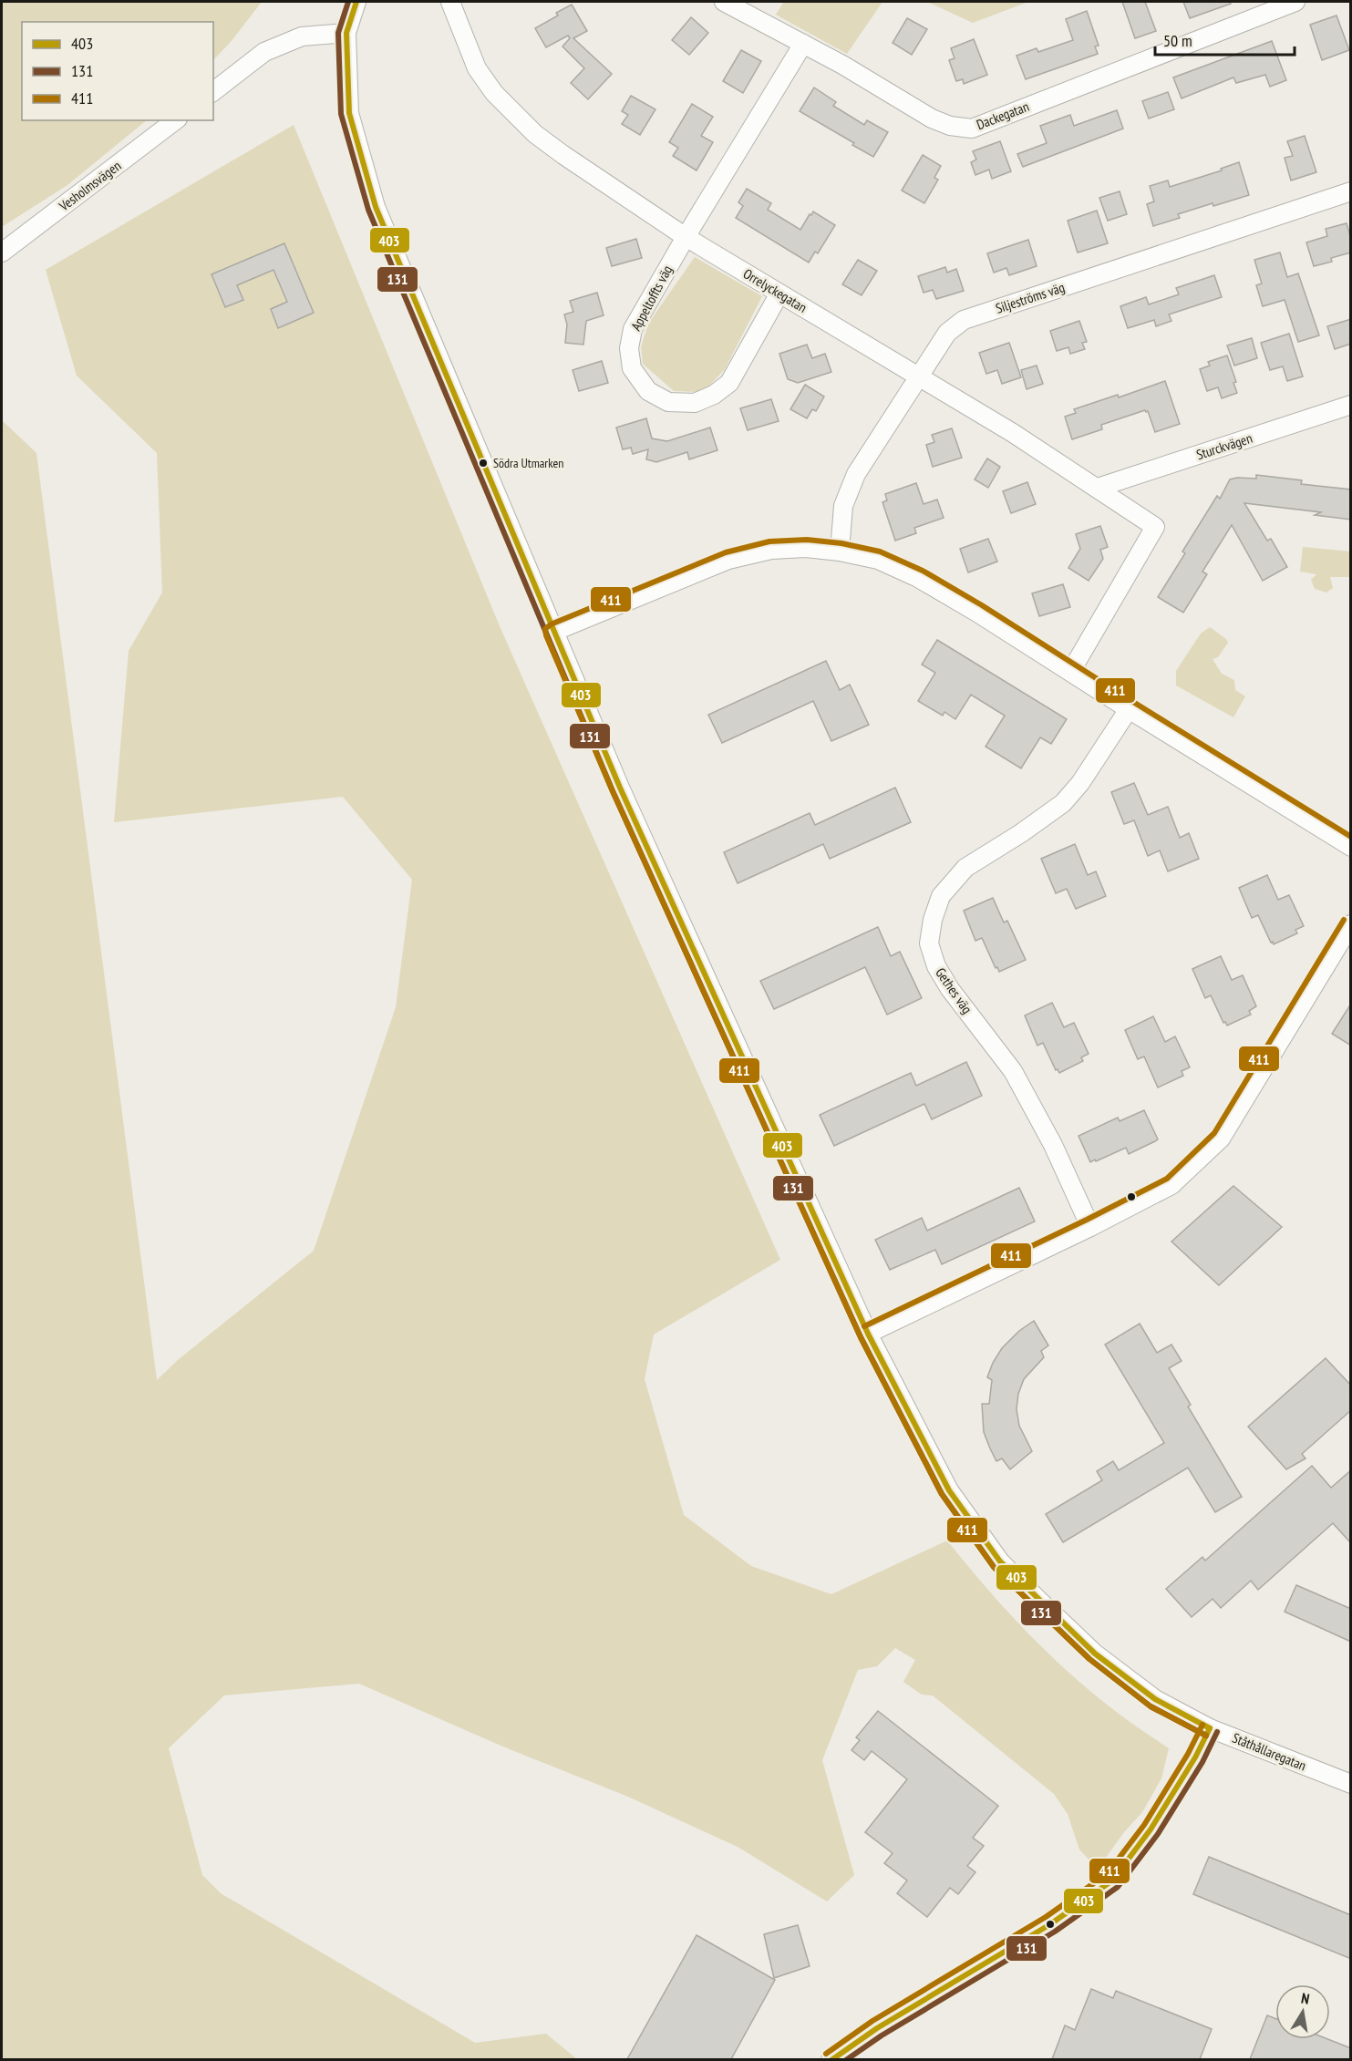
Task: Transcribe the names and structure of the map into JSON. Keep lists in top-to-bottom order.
{
  "streets": {
    "street": [
      "Dackegatan",
      "Vesholmsvägen",
      "Orrelyckegatan",
      "Appeltoffts väg",
      "Siljeströms väg",
      "Sturckvägen",
      "Gethes väg",
      "Ståthållaregatan"
    ]
  },
  "crossings": [
    ["Dackegatan", "Appeltoffts väg"],
    ["Orrelyckegatan", "Appeltoffts väg"],
    ["Orrelyckegatan", "Siljeströms väg"],
    ["Orrelyckegatan", "Sturckvägen"]
  ],
  "places": ["Södra Utmarken"],
  "lines": ["transit line 403", "transit line 131", "transit line 411"],
  "legend": ["403", "131", "411"],
  "scale_bar": "50 m",
  "north": "top"
}
